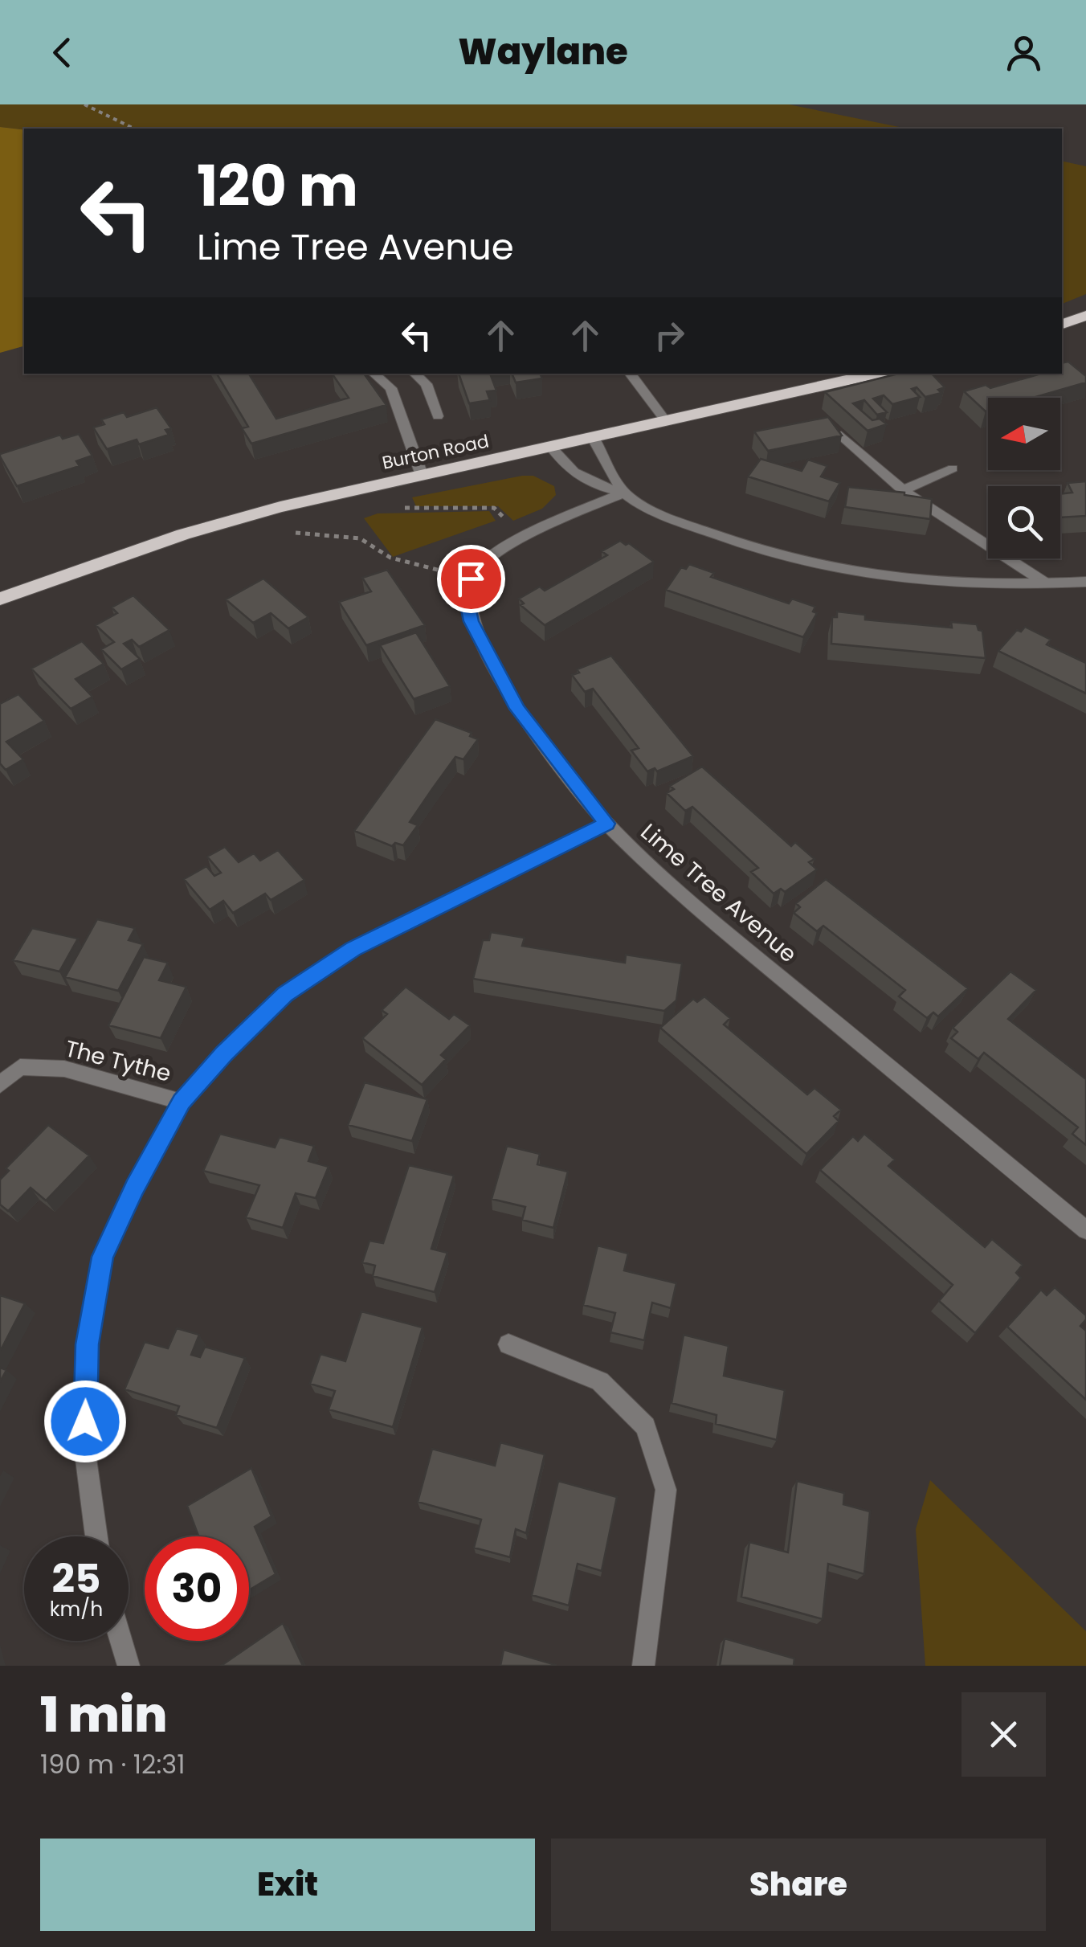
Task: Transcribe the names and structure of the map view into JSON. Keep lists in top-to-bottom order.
{
  "streets": {
    "highway": ["Burton Road"],
    "street": ["Lime Tree Avenue", "The Tythe"]
  },
  "north": "left",
  "page": {
    "header": "Waylane",
    "turn": ["120 m", "Lime Tree Avenue"],
    "speed": "25 km/h",
    "limit": "30",
    "heading": ["1 min", "190 m · 12:31"],
    "buttons": ["Exit", "Share"]
  }
}
